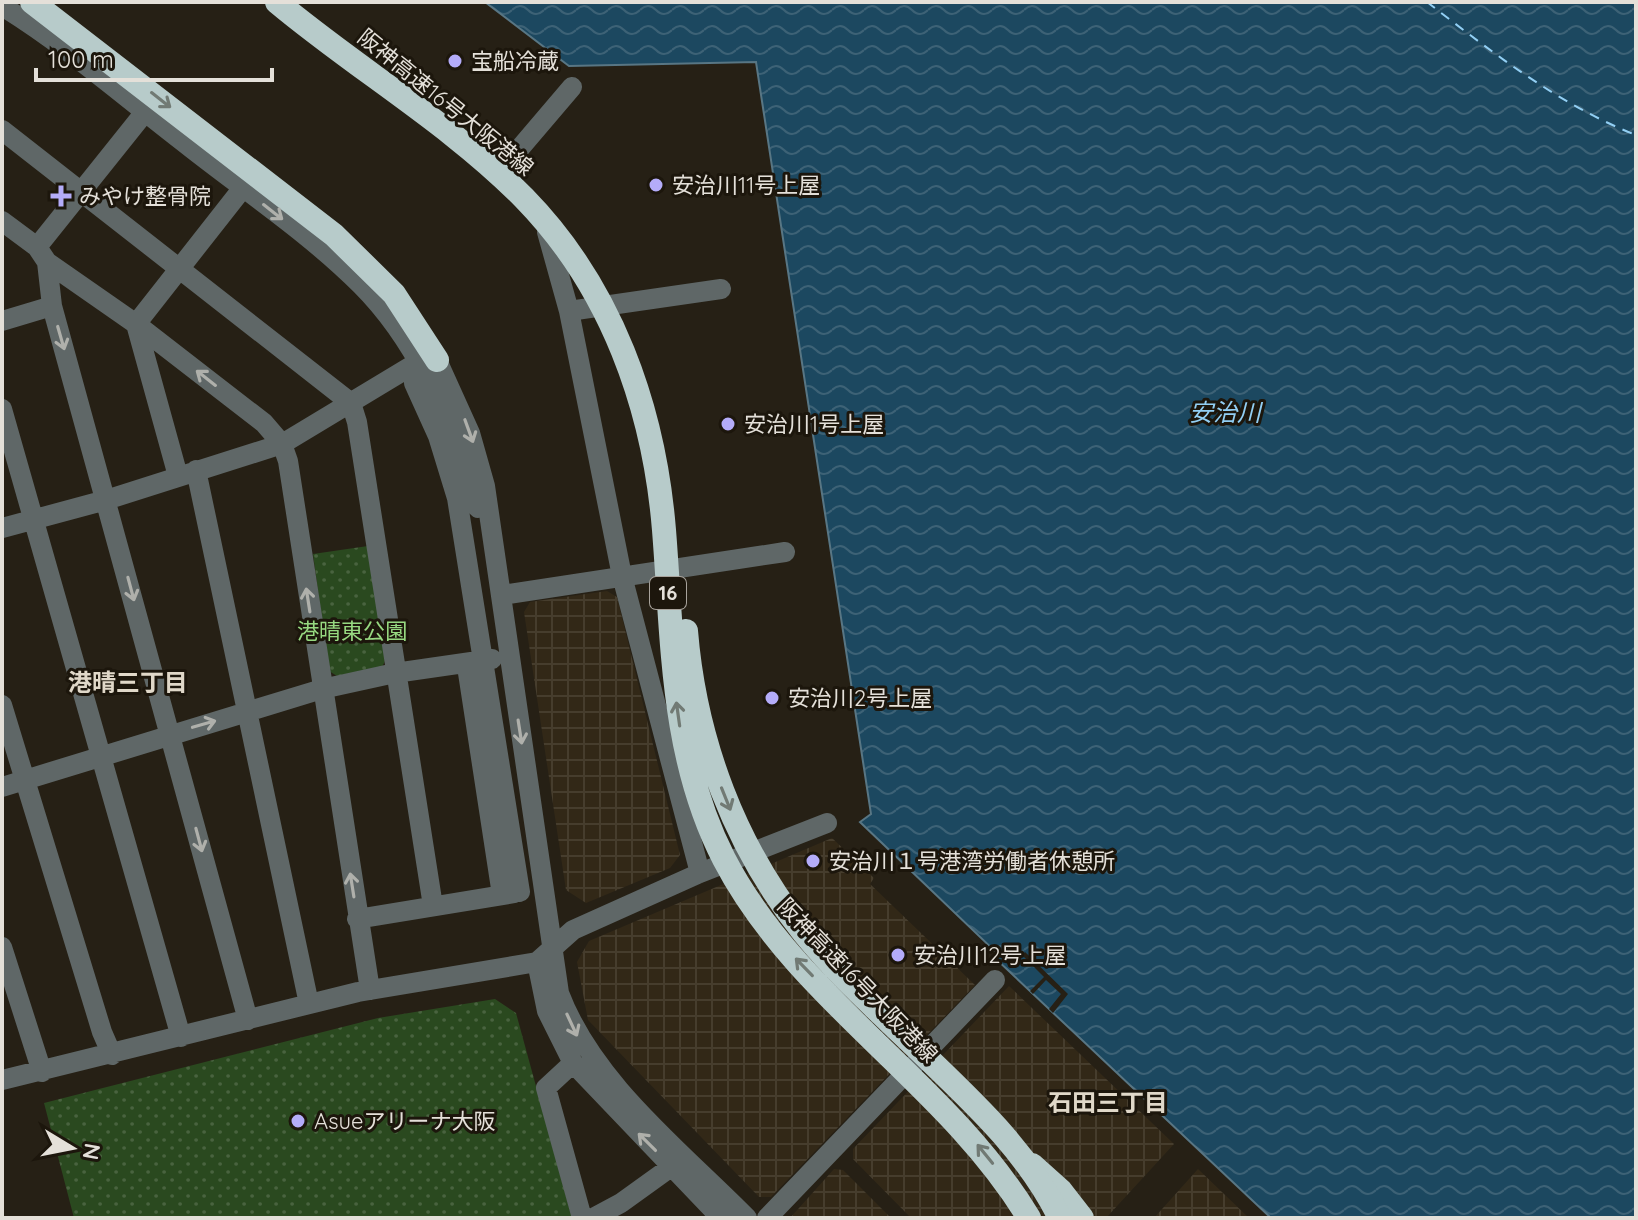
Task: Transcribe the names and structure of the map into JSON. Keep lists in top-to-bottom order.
{
  "streets": {
    "highway": ["阪神高速16号大阪港線", "16"]
  },
  "districts": ["港晴三丁目", "石田三丁目"],
  "water": ["安治川"],
  "parks": ["港晴東公園"],
  "places": {
    "other": [
      "宝船冷蔵",
      "安治川11号上屋",
      "安治川1号上屋",
      "安治川2号上屋",
      "安治川１号港湾労働者休憩所",
      "安治川12号上屋",
      "Asueアリーナ大阪"
    ],
    "health": ["みやけ整骨院"]
  },
  "scale_bar": "100 m",
  "north": "right"
}
